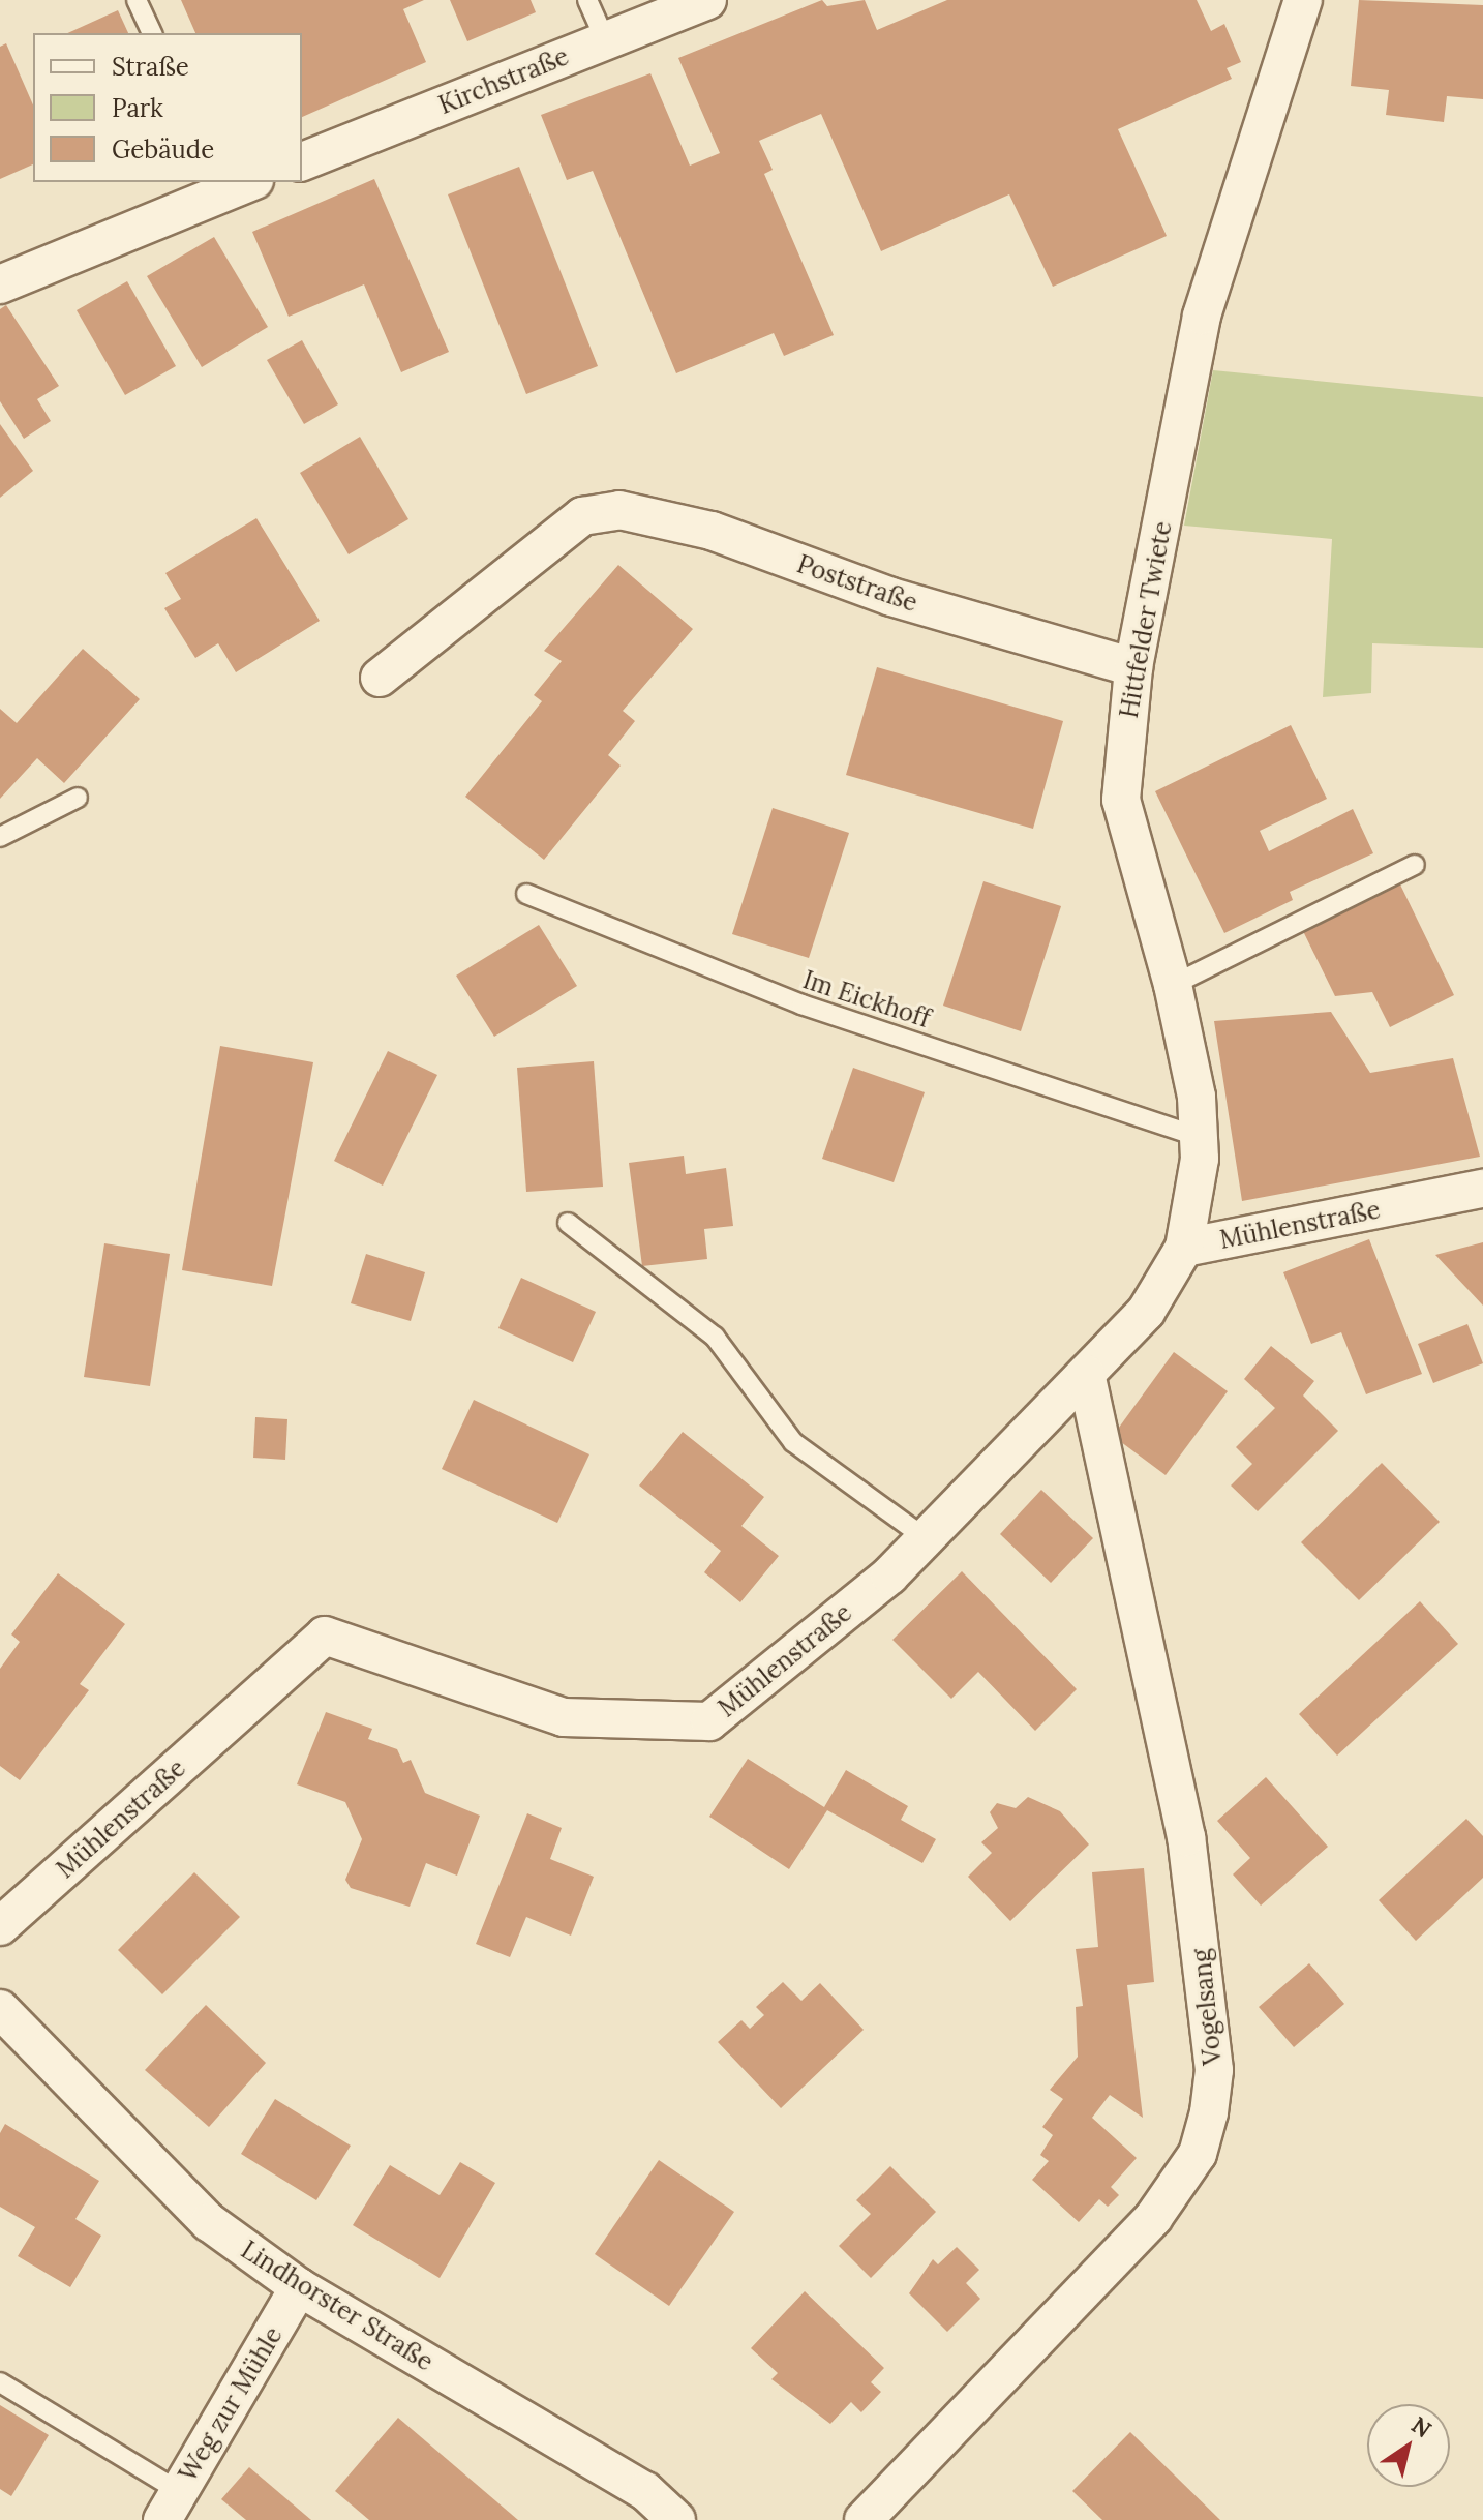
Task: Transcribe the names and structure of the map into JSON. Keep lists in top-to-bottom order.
{
  "streets": {
    "street": [
      "Kirchstraße",
      "Poststraße",
      "Hittfelder Twiete",
      "Mühlenstraße",
      "Vogelsang",
      "Lindhorster Straße",
      "Weg zur Mühle"
    ],
    "lane": ["Im Eickhoff"]
  },
  "crossings": [
    ["Poststraße", "Hittfelder Twiete"],
    ["Hittfelder Twiete", "Im Eickhoff"],
    ["Hittfelder Twiete", "Mühlenstraße"],
    ["Mühlenstraße", "Vogelsang"],
    ["Lindhorster Straße", "Weg zur Mühle"]
  ],
  "legend": ["Straße", "Park", "Gebäude"],
  "north": "top right"
}
